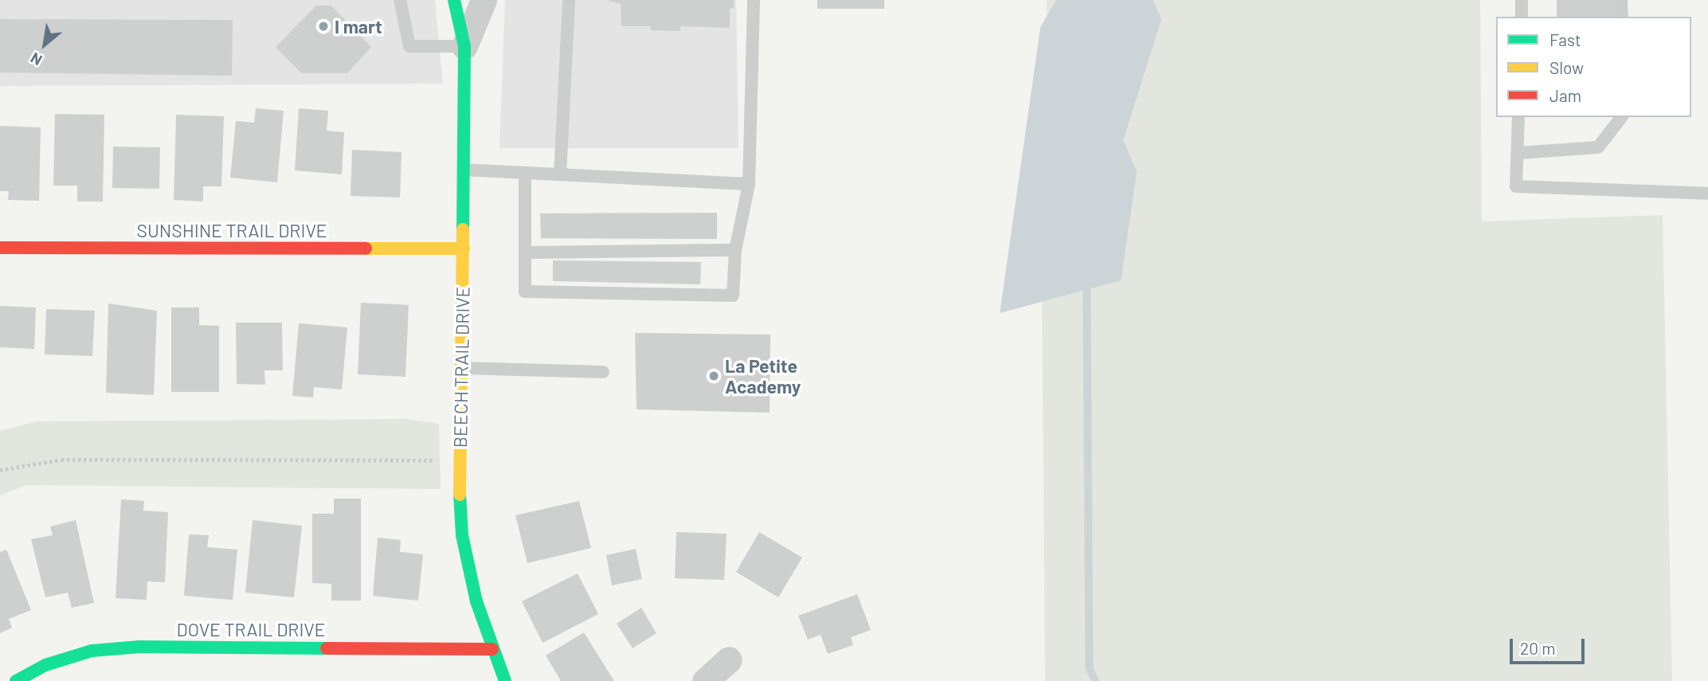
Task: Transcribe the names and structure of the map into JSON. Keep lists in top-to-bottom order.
{
  "streets": {
    "street": ["SUNSHINE TRAIL DRIVE", "BEECH TRAIL DRIVE", "DOVE TRAIL DRIVE"]
  },
  "crossings": [
    ["SUNSHINE TRAIL DRIVE", "BEECH TRAIL DRIVE"],
    ["BEECH TRAIL DRIVE", "DOVE TRAIL DRIVE"]
  ],
  "places": ["I mart", "La Petite Academy"],
  "legend": ["Fast", "Slow", "Jam"],
  "scale_bar": "20 m",
  "north": "bottom left"
}
